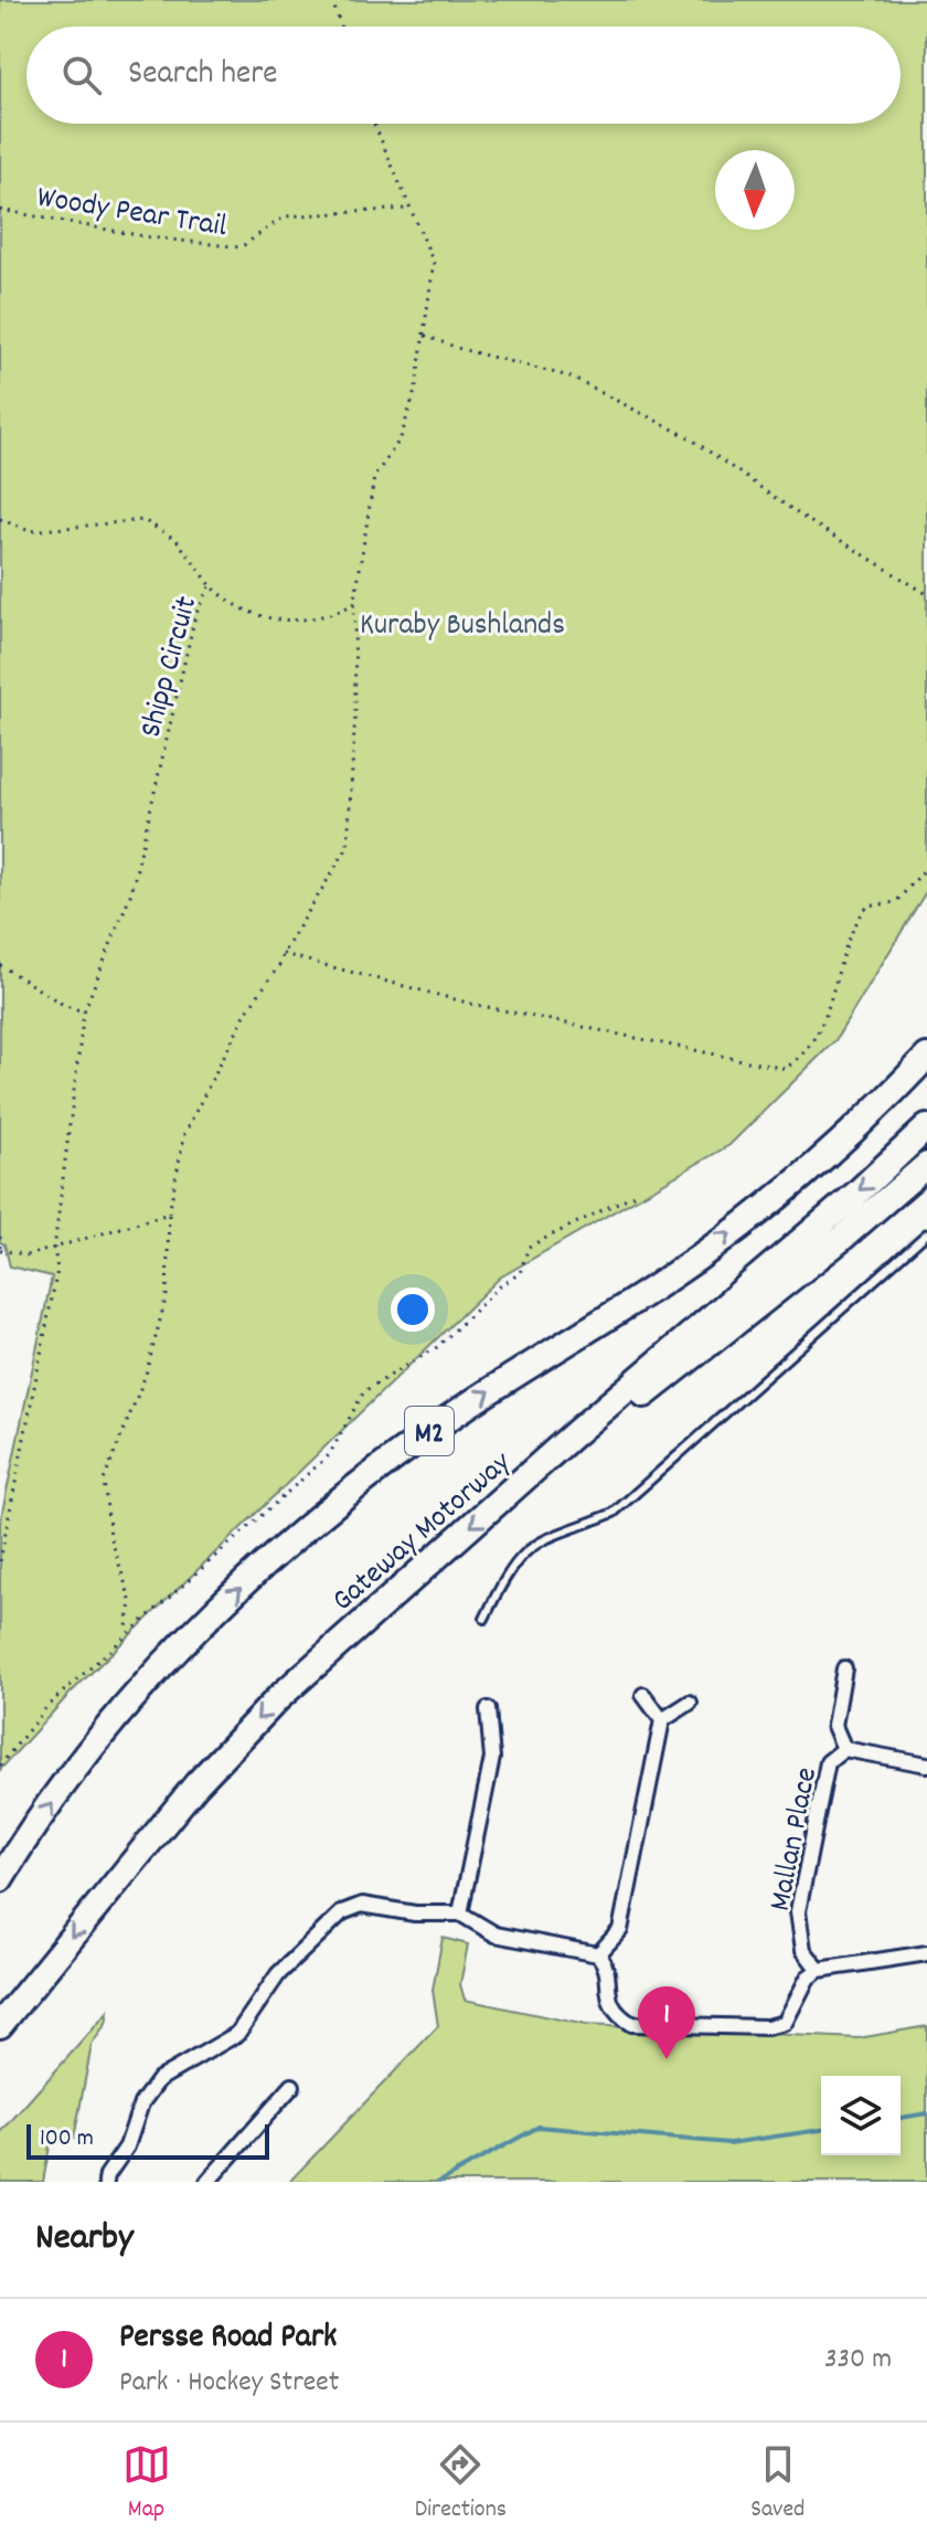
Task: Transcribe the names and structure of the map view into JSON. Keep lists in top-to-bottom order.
{
  "streets": {
    "highway": ["M2", "Gateway Motorway"],
    "street": ["Mallan Place"],
    "path": ["Woody Pear Trail", "Shipp Circuit"]
  },
  "parks": ["Kuraby Bushlands"],
  "scale_bar": "100 m",
  "north": "bottom",
  "page": {
    "search": "Search here",
    "pins": "1",
    "scale": "100 m",
    "heading": "Nearby",
    "list": [
      {
        "mark": "1",
        "name": "Persse Road Park",
        "note": "Park · Hockey Street",
        "value": "330 m"
      }
    ],
    "nav": ["Map", "Directions", "Saved"]
  }
}
